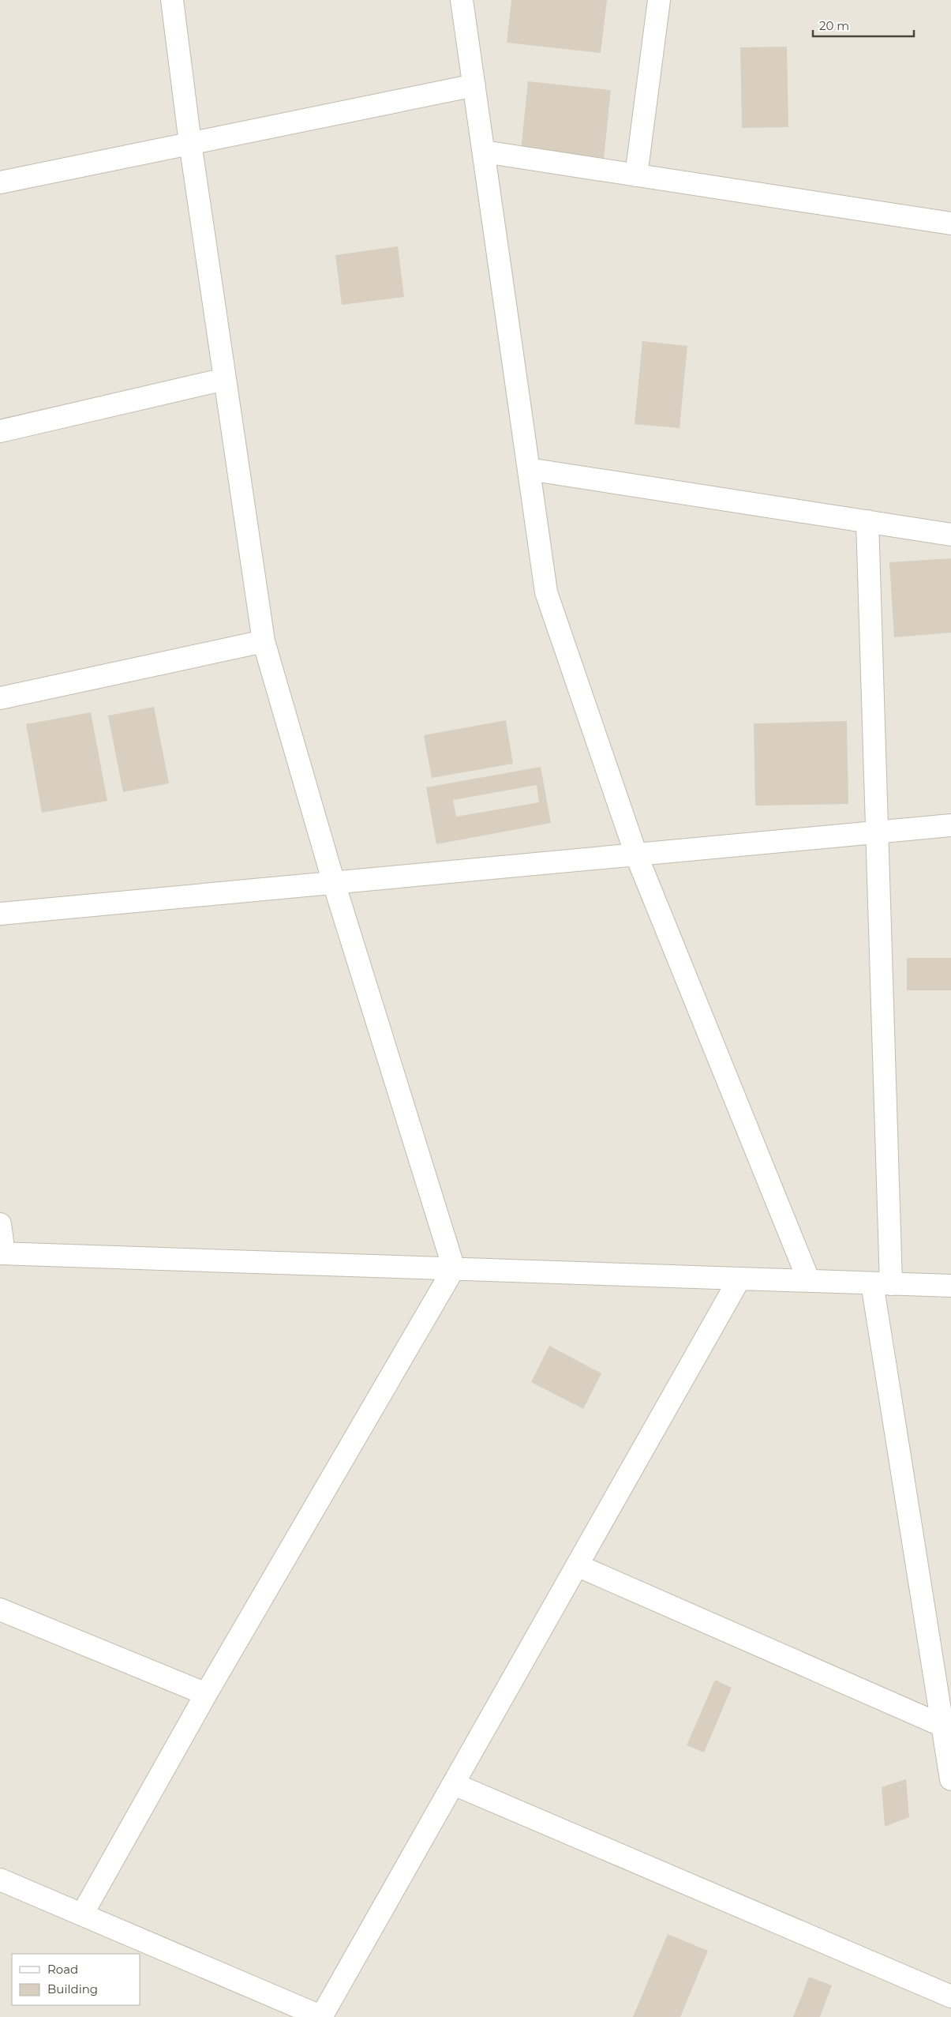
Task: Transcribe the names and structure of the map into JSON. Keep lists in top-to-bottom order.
{
  "legend": ["Road", "Building"],
  "scale_bar": "20 m"
}
